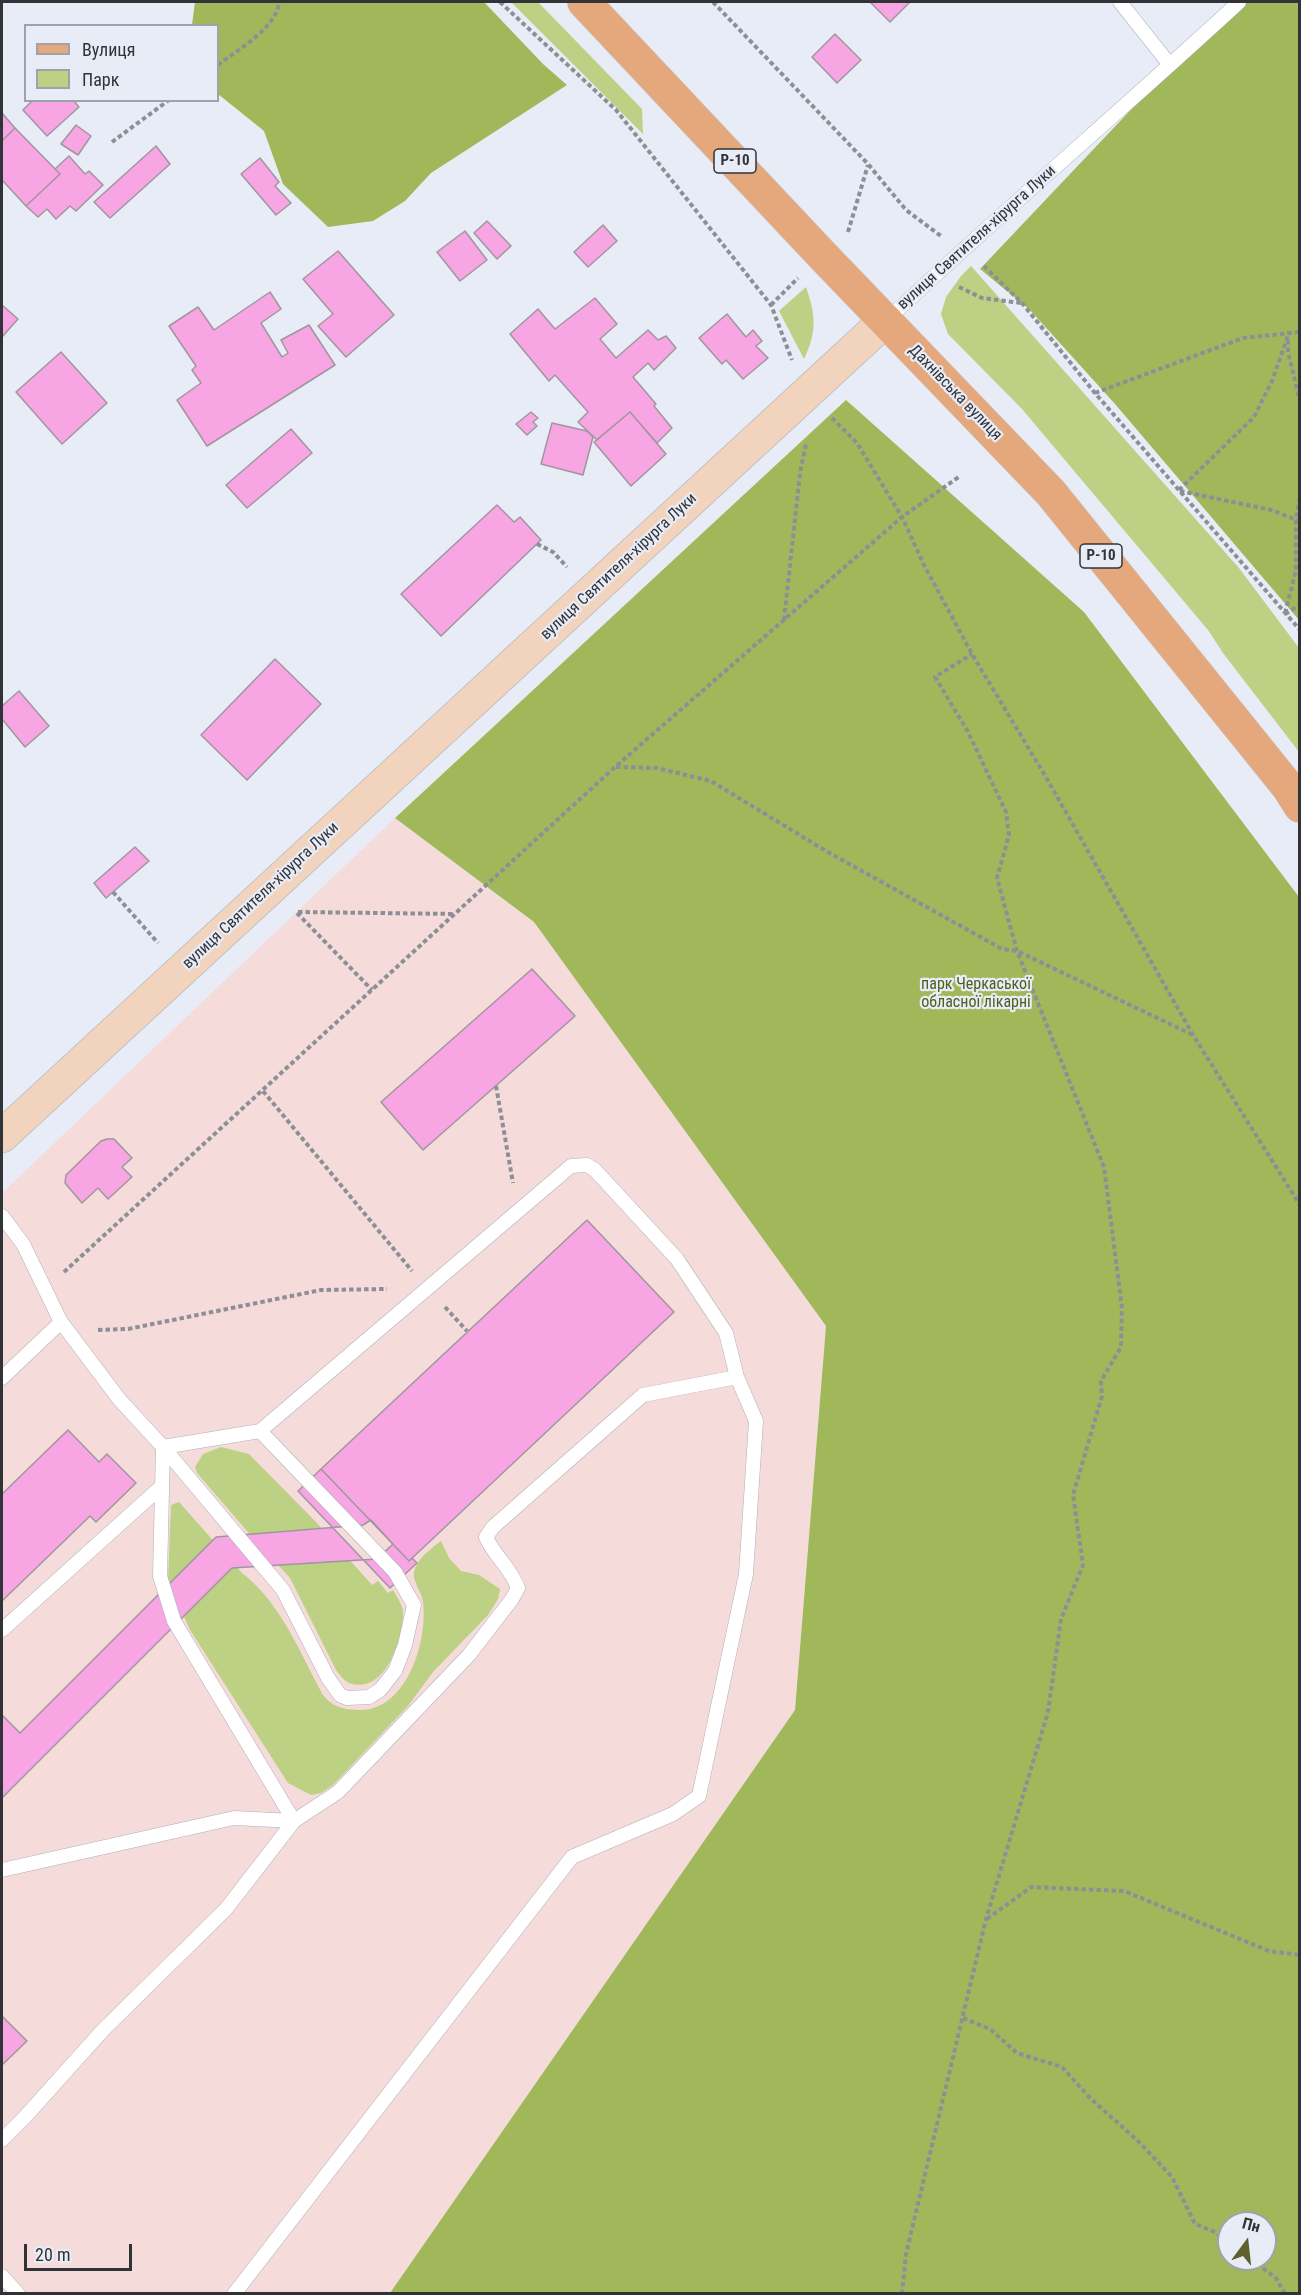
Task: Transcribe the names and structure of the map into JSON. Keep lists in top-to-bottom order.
{
  "streets": {
    "main road": ["Р-10", "Дахнівська вулиця"],
    "street": ["вулиця Святителя-хірурга Луки"]
  },
  "crossings": [
    ["вулиця Святителя-хірурга Луки", "Дахнівська вулиця"]
  ],
  "parks": ["парк Черкаської обласної лікарні"],
  "legend": ["Вулиця", "Парк"],
  "scale_bar": "20 m",
  "north": "top"
}
